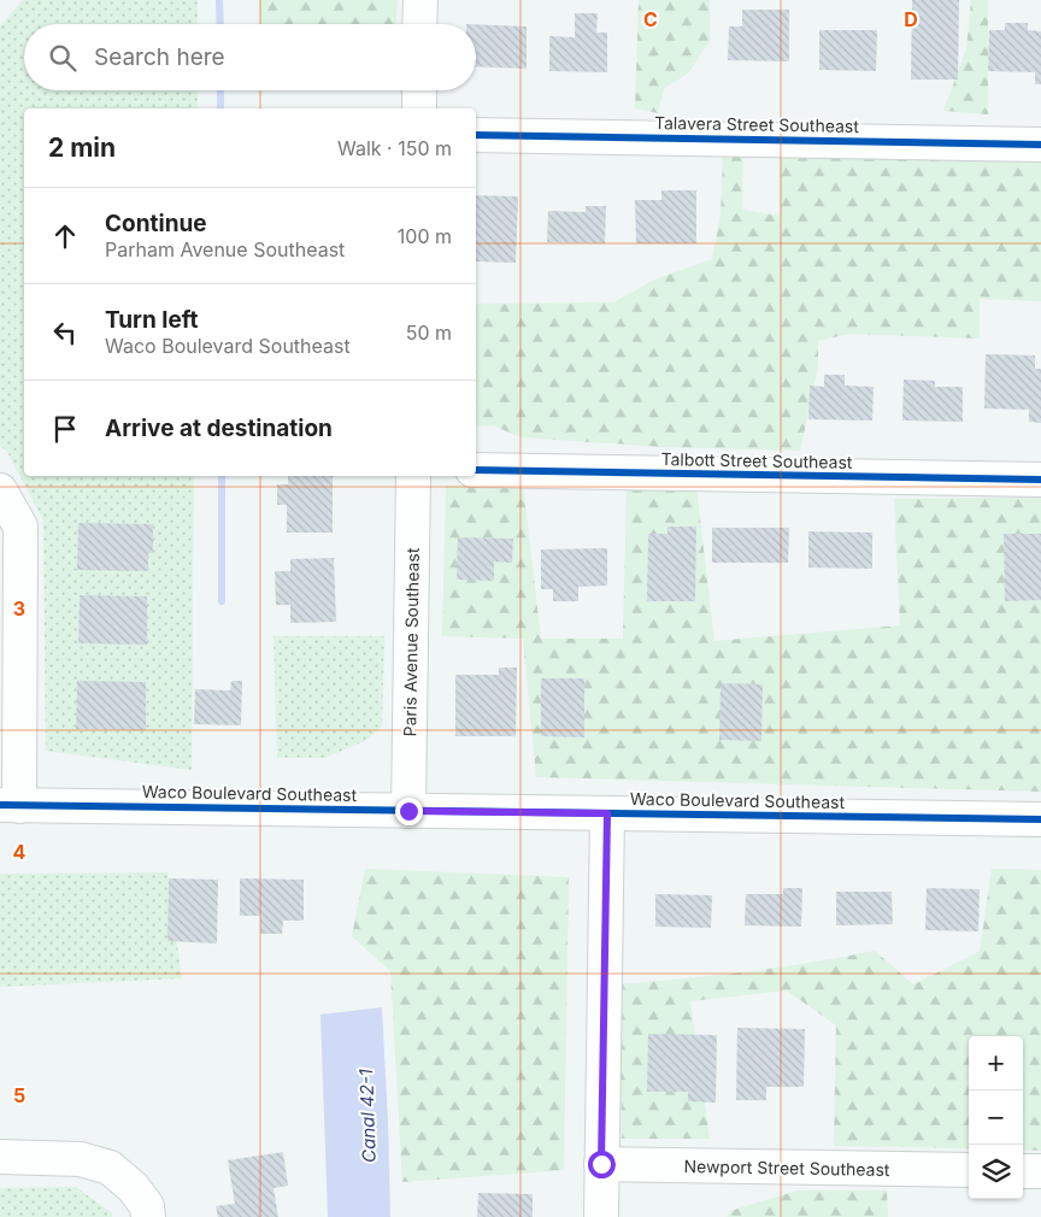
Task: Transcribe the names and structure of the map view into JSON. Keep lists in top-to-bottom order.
{
  "streets": {
    "street": [
      "Talavera Street Southeast",
      "Talbott Street Southeast",
      "Paris Avenue Southeast",
      "Waco Boulevard Southeast",
      "Newport Street Southeast"
    ]
  },
  "crossings": [
    ["Paris Avenue Southeast", "Waco Boulevard Southeast"]
  ],
  "water": ["Canal 42-1"],
  "page": {
    "search": "Search here",
    "heading": ["2 min", "Walk · 150 m"],
    "list": [
      ["Continue", "Parham Avenue Southeast", "100 m"],
      ["Turn left", "Waco Boulevard Southeast", "50 m"],
      "Arrive at destination"
    ],
    "map_buttons": ["+", "−"]
  },
  "grid": {
    "columns": ["C", "D"],
    "rows": ["3", "4", "5"]
  }
}
